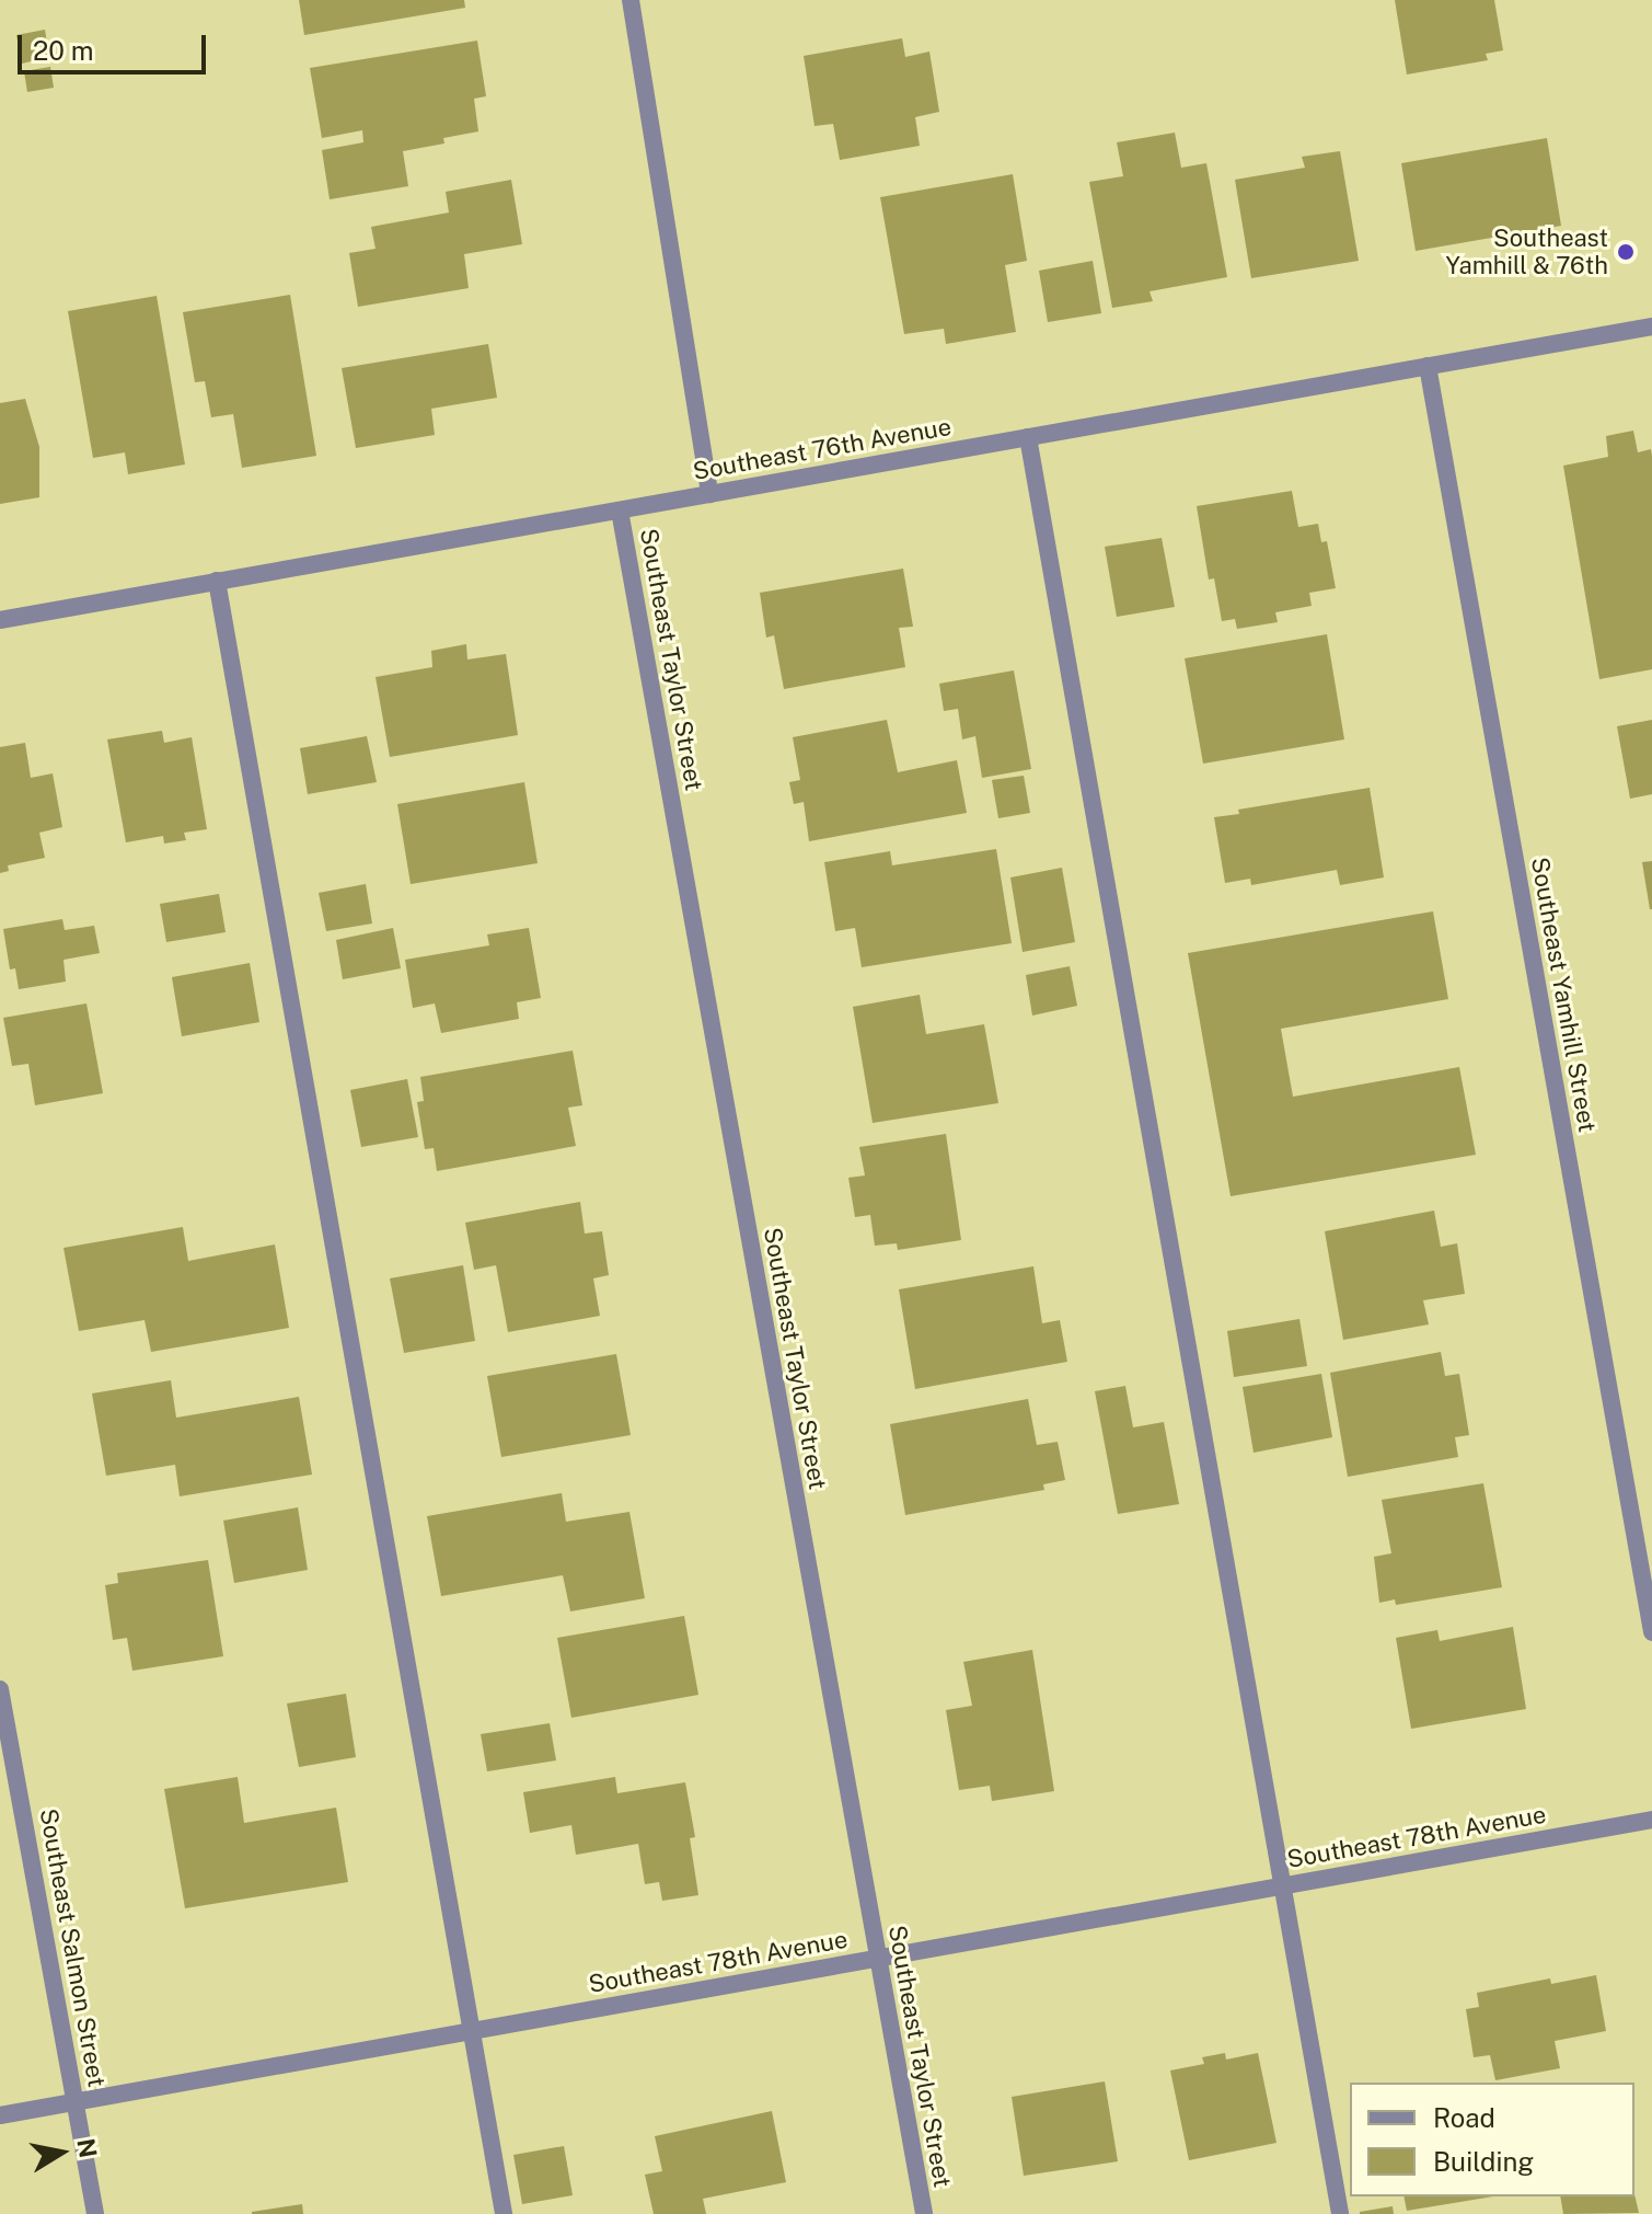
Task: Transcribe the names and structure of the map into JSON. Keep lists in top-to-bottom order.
{
  "streets": {
    "street": [
      "Southeast 76th Avenue",
      "Southeast Taylor Street",
      "Southeast Yamhill Street",
      "Southeast 78th Avenue",
      "Southeast Salmon Street"
    ]
  },
  "crossings": [
    ["Southeast 76th Avenue", "Southeast Taylor Street"],
    ["Southeast 76th Avenue", "Southeast Yamhill Street"],
    ["Southeast Taylor Street", "Southeast 78th Avenue"],
    ["Southeast 78th Avenue", "Southeast Salmon Street"]
  ],
  "places": ["Southeast Yamhill & 76th"],
  "legend": ["Road", "Building"],
  "scale_bar": "20 m",
  "north": "right"
}
